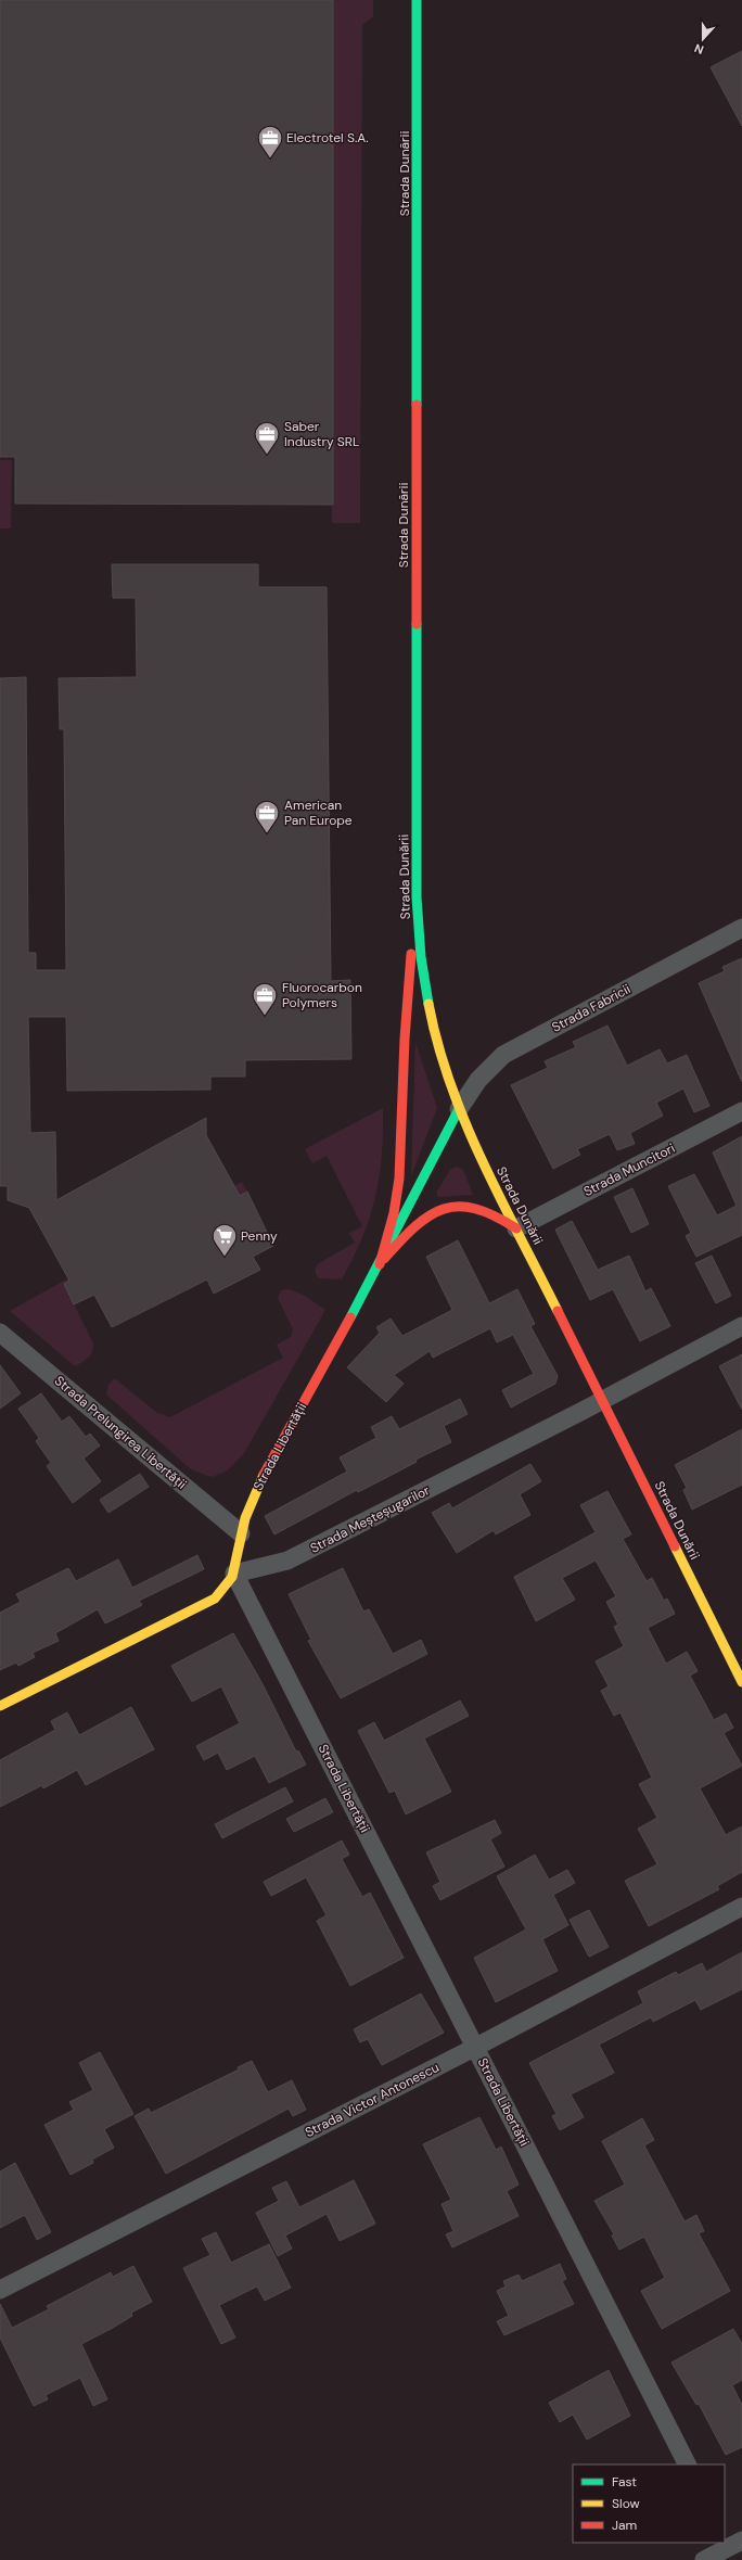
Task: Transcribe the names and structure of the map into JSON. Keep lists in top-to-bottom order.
{
  "streets": {
    "main road": ["Strada Dunării", "Strada Libertății"],
    "street": [
      "Strada Fabricii",
      "Strada Muncitori",
      "Strada Prelungirea Libertății",
      "Strada Meșteșugarilor",
      "Strada Victor Antonescu"
    ]
  },
  "crossings": [
    ["Strada Dunării", "Strada Fabricii"],
    ["Strada Dunării", "Strada Muncitori"],
    ["Strada Dunării", "Strada Libertății"],
    ["Strada Dunării", "Strada Meșteșugarilor"],
    ["Strada Fabricii", "Strada Libertății"],
    ["Strada Prelungirea Libertății", "Strada Libertății"],
    ["Strada Libertății", "Strada Meșteșugarilor"],
    ["Strada Libertății", "Strada Victor Antonescu"]
  ],
  "places": {
    "office": [
      "Electrotel S.A.",
      "Saber Industry SRL",
      "American Pan Europe",
      "Fluorocarbon Polymers"
    ],
    "supermarket": ["Penny"]
  },
  "legend": ["Fast", "Slow", "Jam"],
  "north": "bottom"
}
